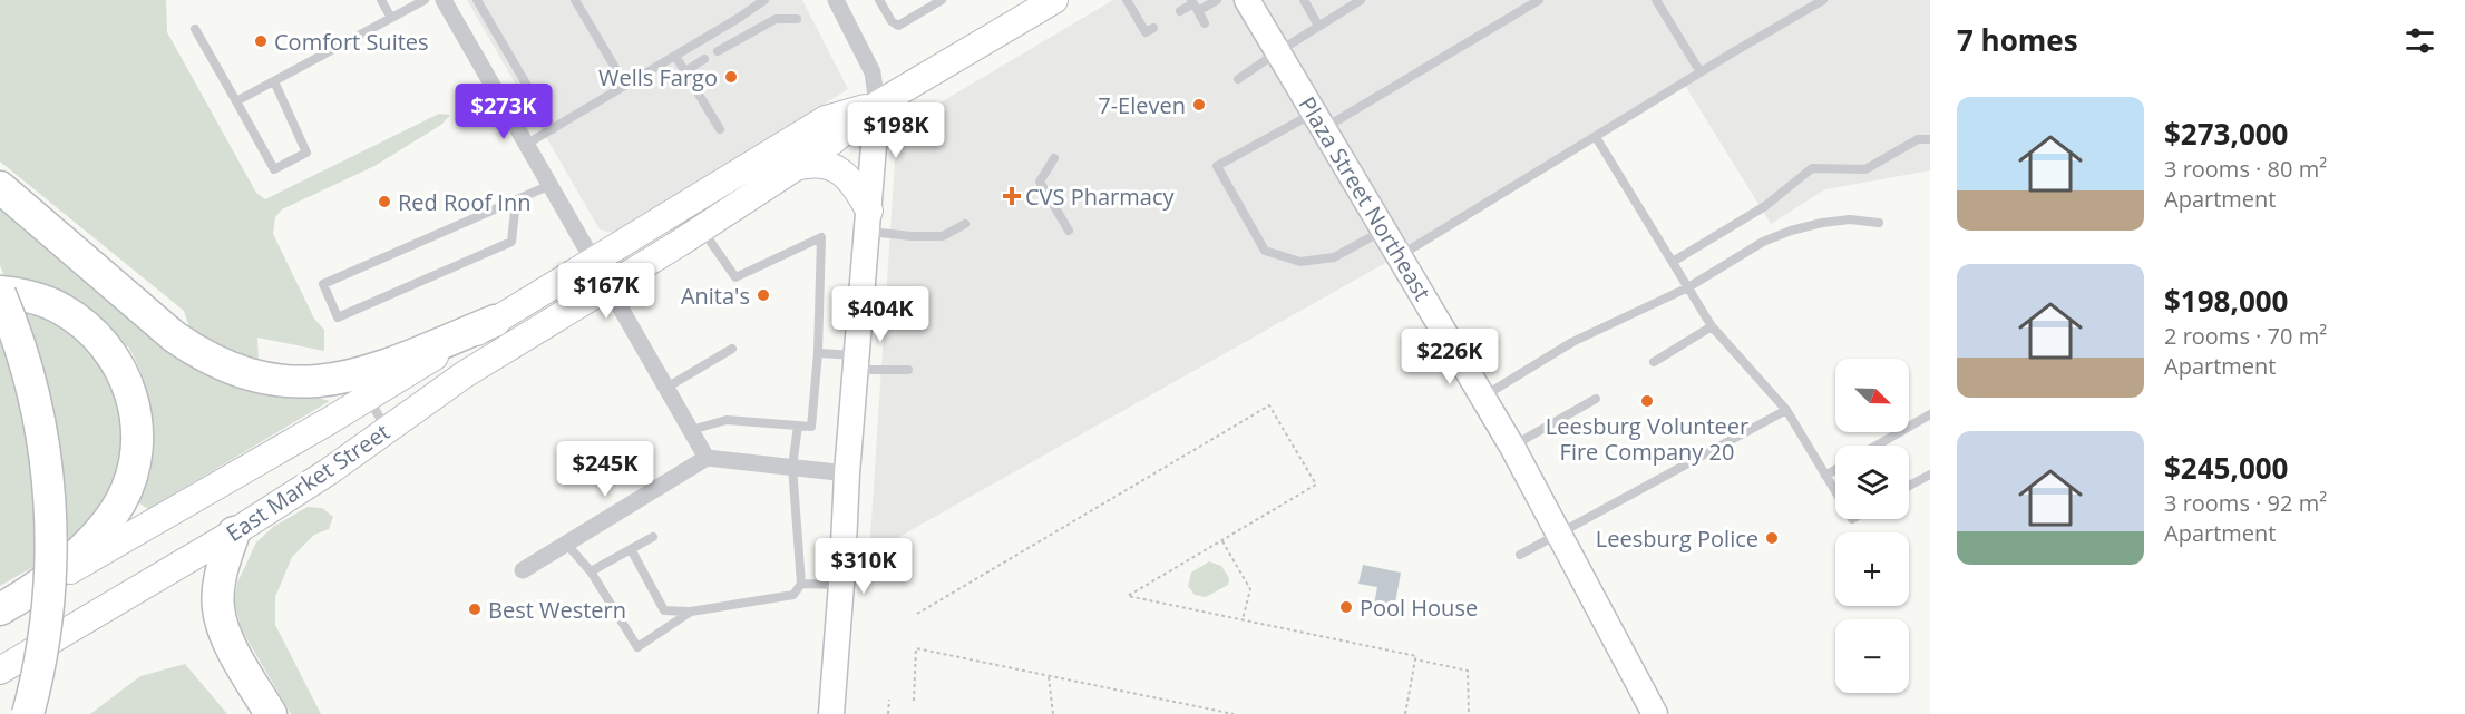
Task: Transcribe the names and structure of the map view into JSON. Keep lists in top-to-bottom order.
{
  "streets": {
    "main road": ["Plaza Street Northeast", "East Market Street"]
  },
  "places": {
    "other": [
      "Comfort Suites",
      "Wells Fargo",
      "7-Eleven",
      "Red Roof Inn",
      "Anita's",
      "Leesburg Volunteer Fire Company 20",
      "Leesburg Police",
      "Pool House",
      "Best Western"
    ],
    "health": ["CVS Pharmacy"]
  },
  "north": "bottom right",
  "page": {
    "heading": "7 homes",
    "list": [
      {
        "name": "$273,000",
        "note": "3 rooms · 80 m² · Apartment"
      },
      {
        "name": "$198,000",
        "note": "2 rooms · 70 m² · Apartment"
      },
      {
        "name": "$245,000",
        "note": "3 rooms · 92 m² · Apartment"
      }
    ],
    "price": [
      "$273K",
      "$198K",
      "$167K",
      "$404K",
      "$226K",
      "$245K",
      "$310K"
    ],
    "map_buttons": ["+", "−"]
  }
}
